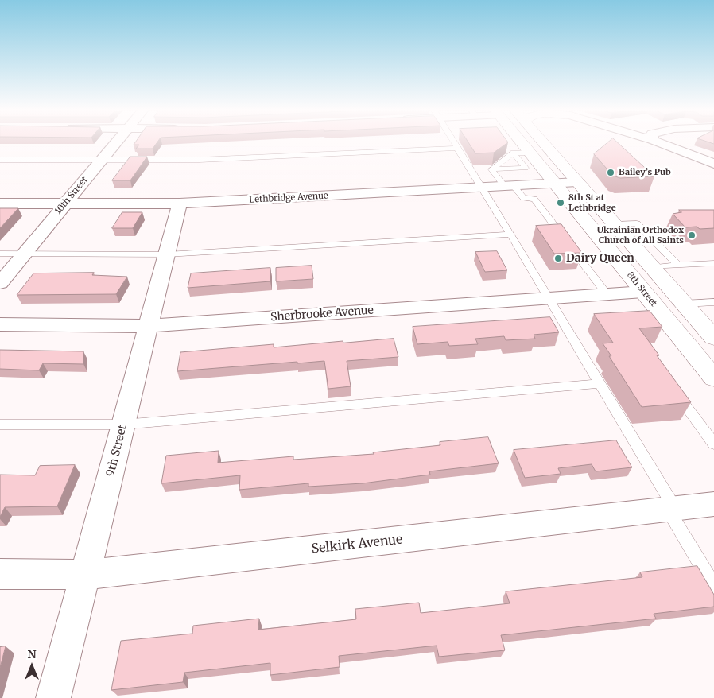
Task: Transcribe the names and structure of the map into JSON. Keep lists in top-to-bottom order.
{
  "streets": {
    "main road": ["8th Street"],
    "street": [
      "10th Street",
      "Lethbridge Avenue",
      "Sherbrooke Avenue",
      "9th Street",
      "Selkirk Avenue"
    ]
  },
  "crossings": [
    ["10th Street", "Lethbridge Avenue"],
    ["Lethbridge Avenue", "8th Street"],
    ["Lethbridge Avenue", "9th Street"],
    ["8th Street", "Sherbrooke Avenue"],
    ["Sherbrooke Avenue", "9th Street"],
    ["9th Street", "Selkirk Avenue"]
  ],
  "places": [
    "Bailey’s Pub",
    "8th St at Lethbridge",
    "Ukrainian Orthodox Church of All Saints",
    "Dairy Queen"
  ],
  "north": "top"
}
